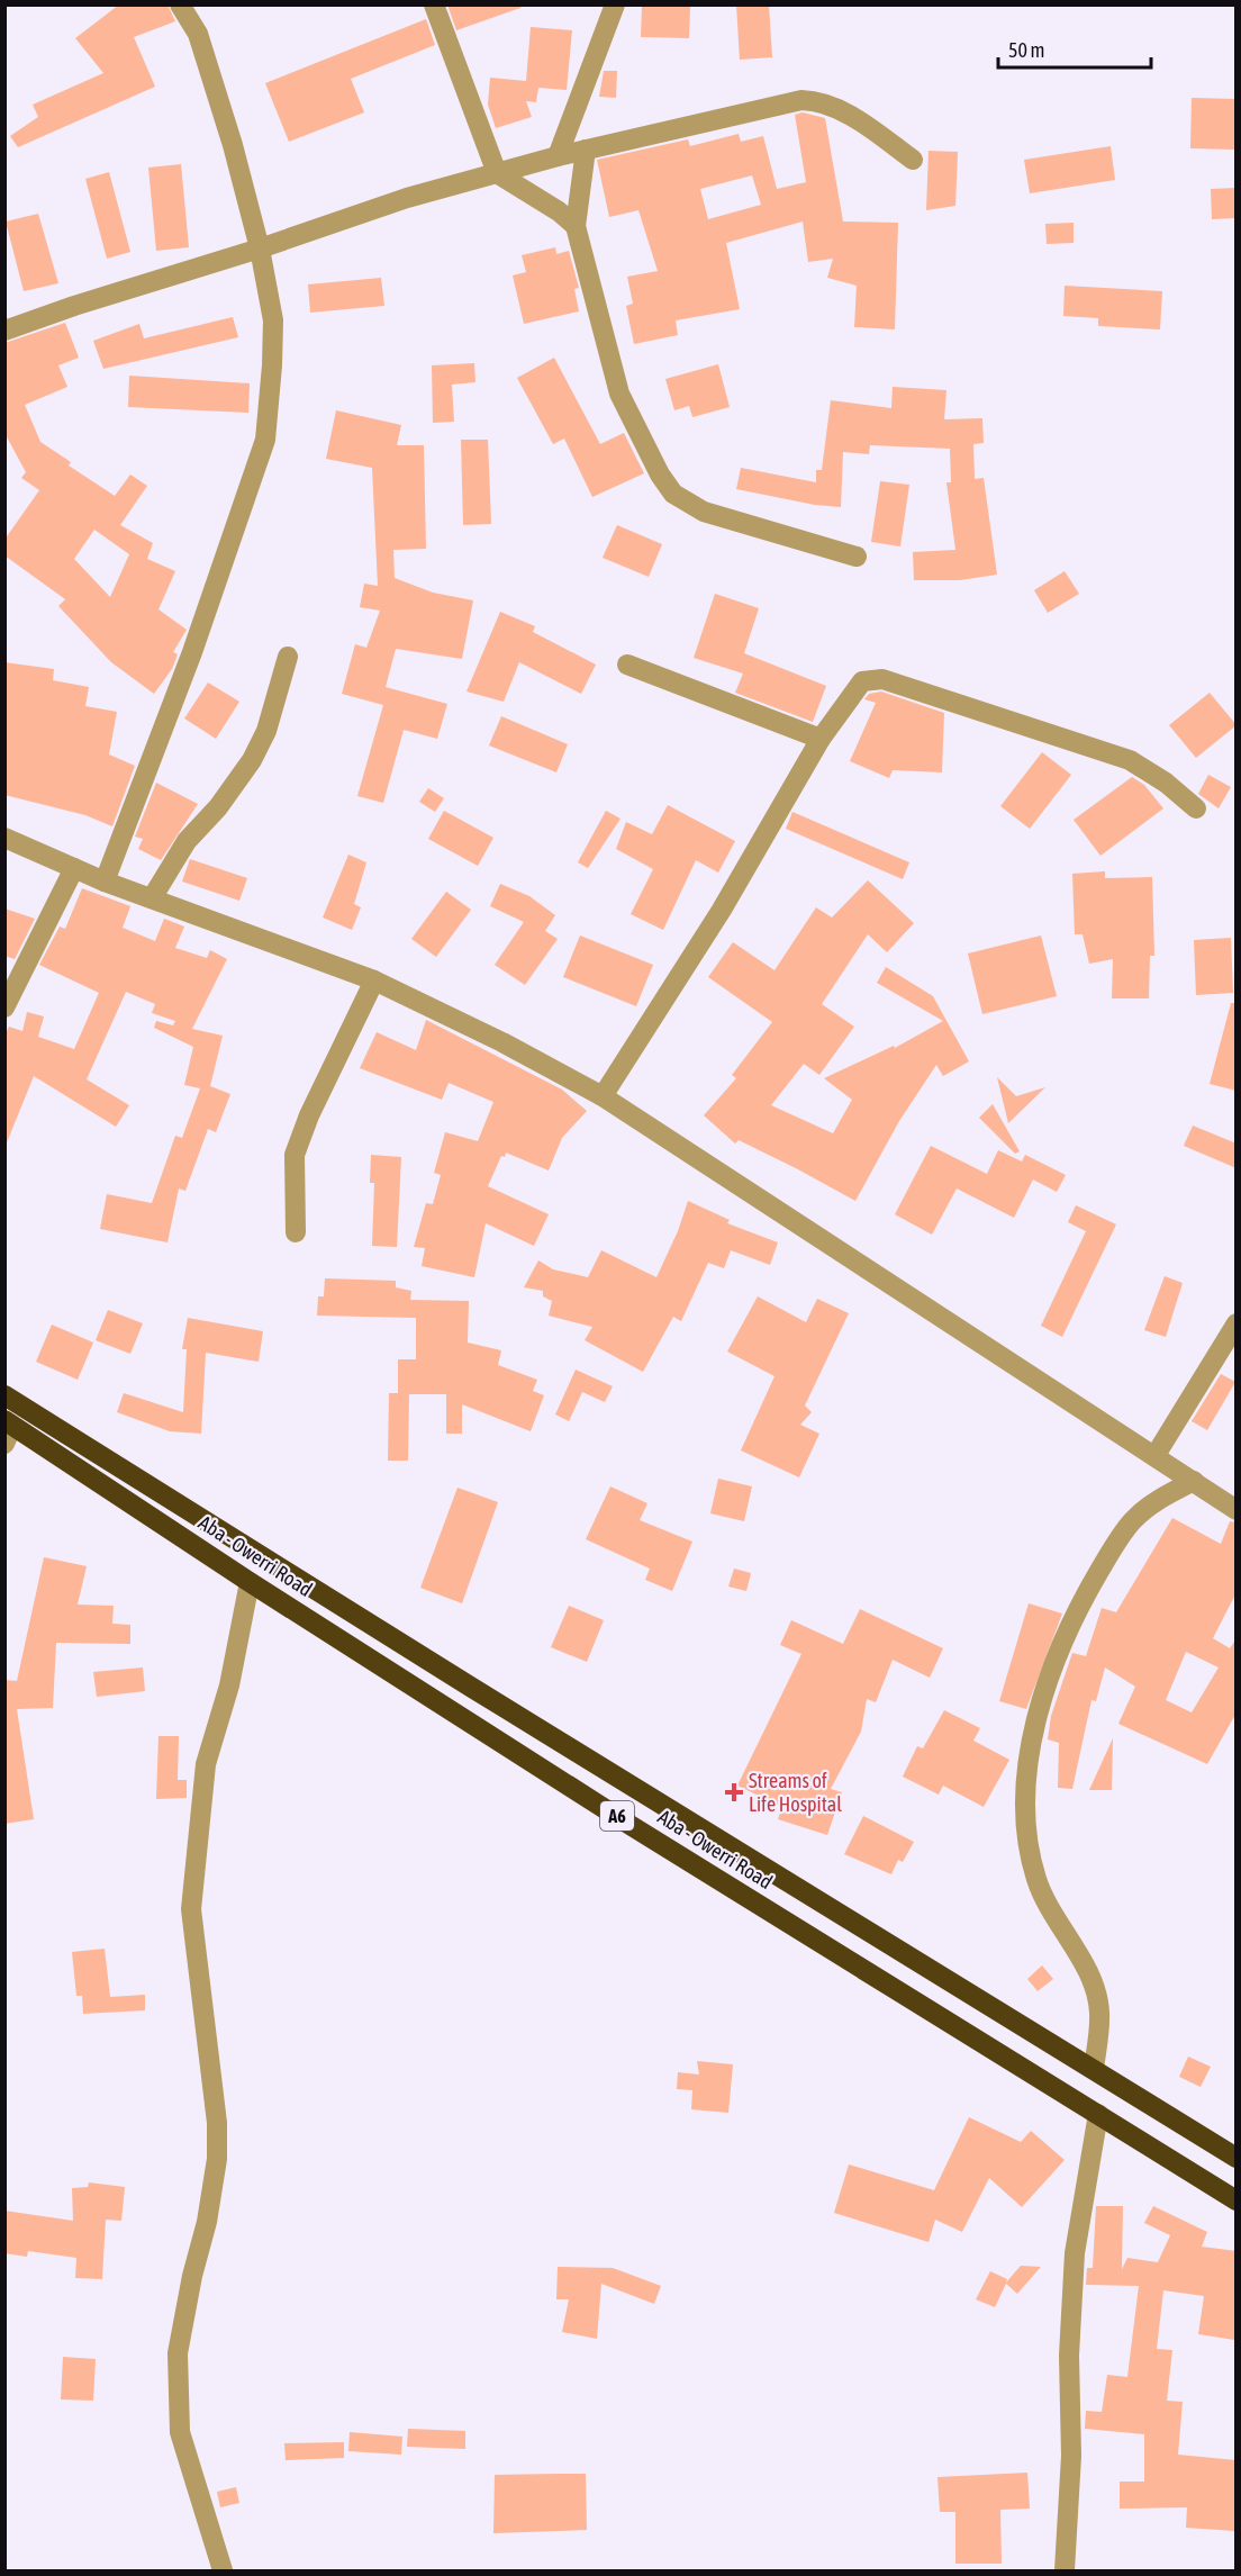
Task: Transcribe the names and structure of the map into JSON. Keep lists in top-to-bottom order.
{
  "streets": {
    "highway": ["Aba - Owerri Road", "A6"]
  },
  "places": {
    "health": ["Streams of Life Hospital"]
  },
  "scale_bar": "50 m"
}
